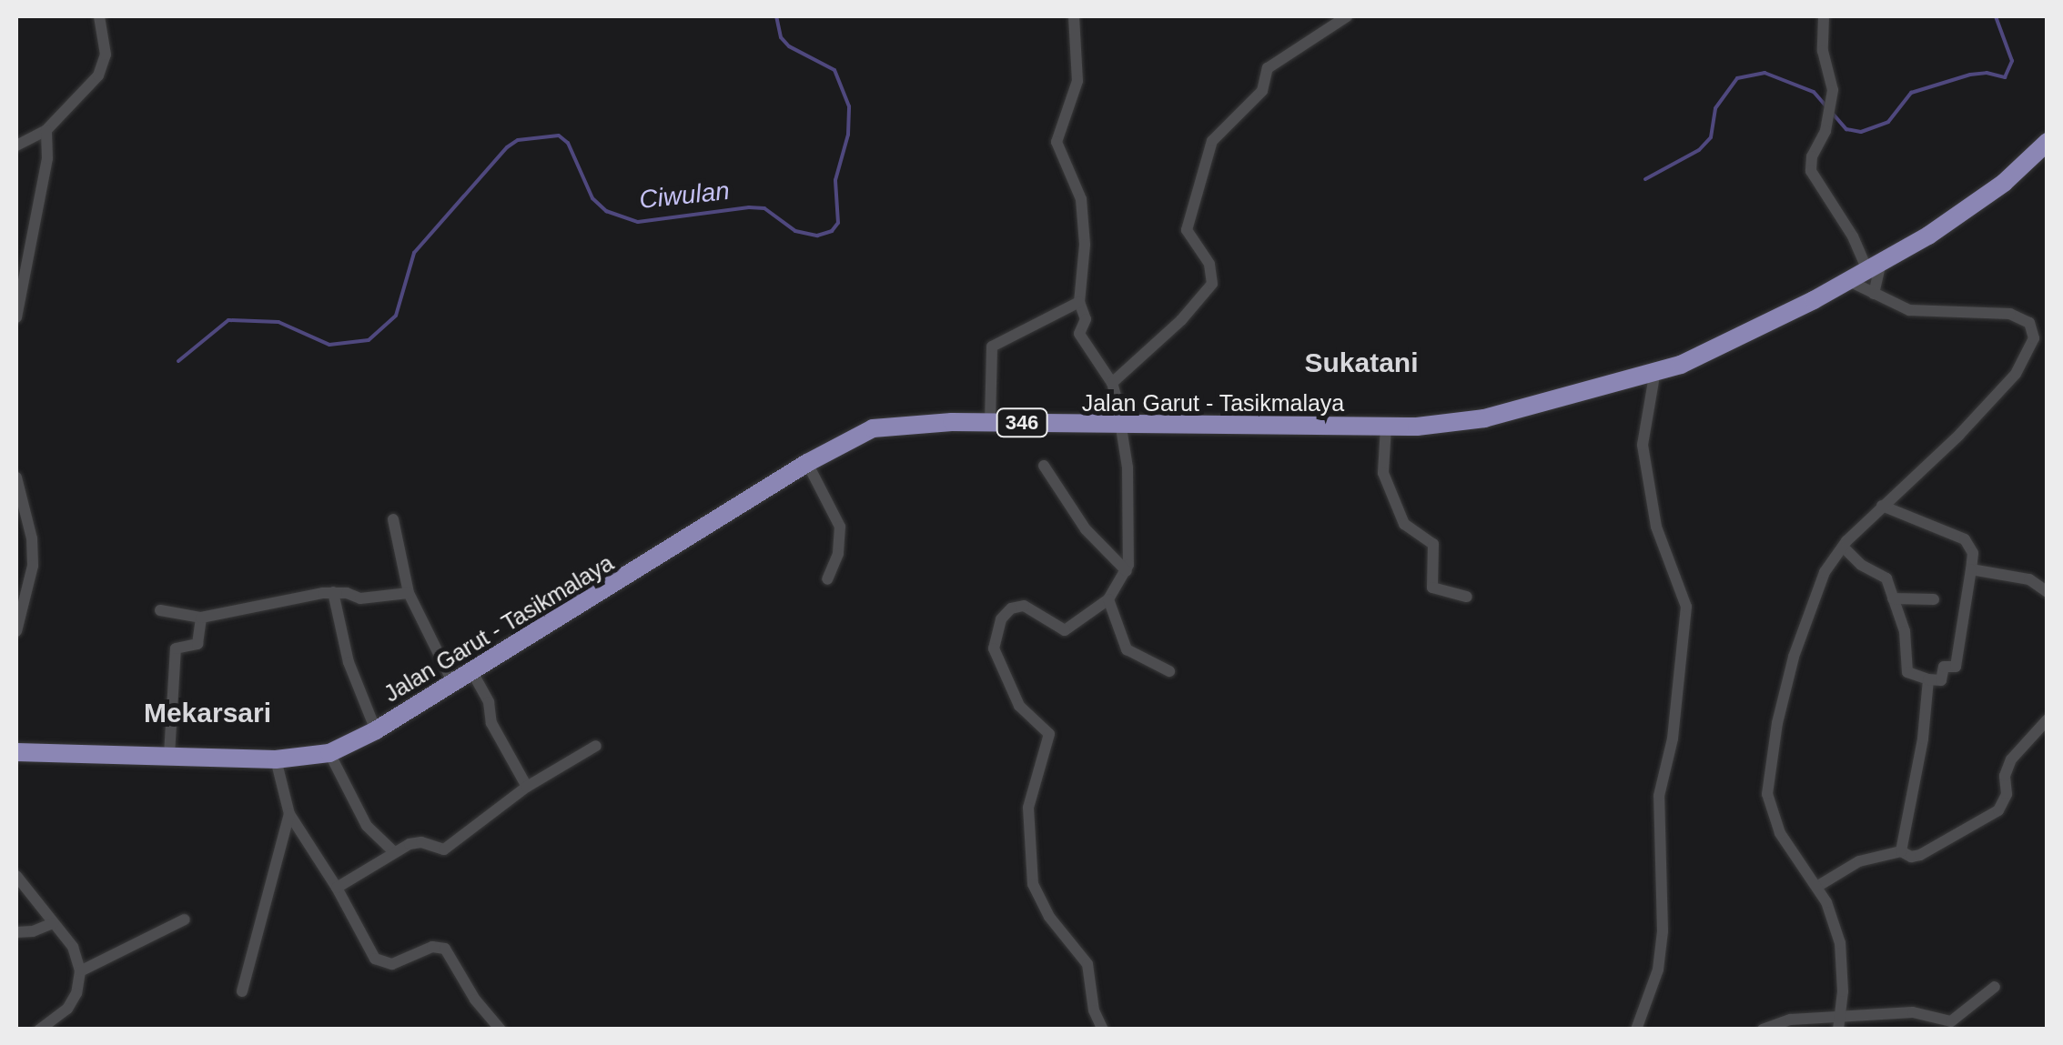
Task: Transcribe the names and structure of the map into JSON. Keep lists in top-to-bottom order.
{
  "streets": {
    "main road": ["Jalan Garut - Tasikmalaya", "346"]
  },
  "districts": ["Sukatani", "Mekarsari"],
  "water": ["Ciwulan"]
}
